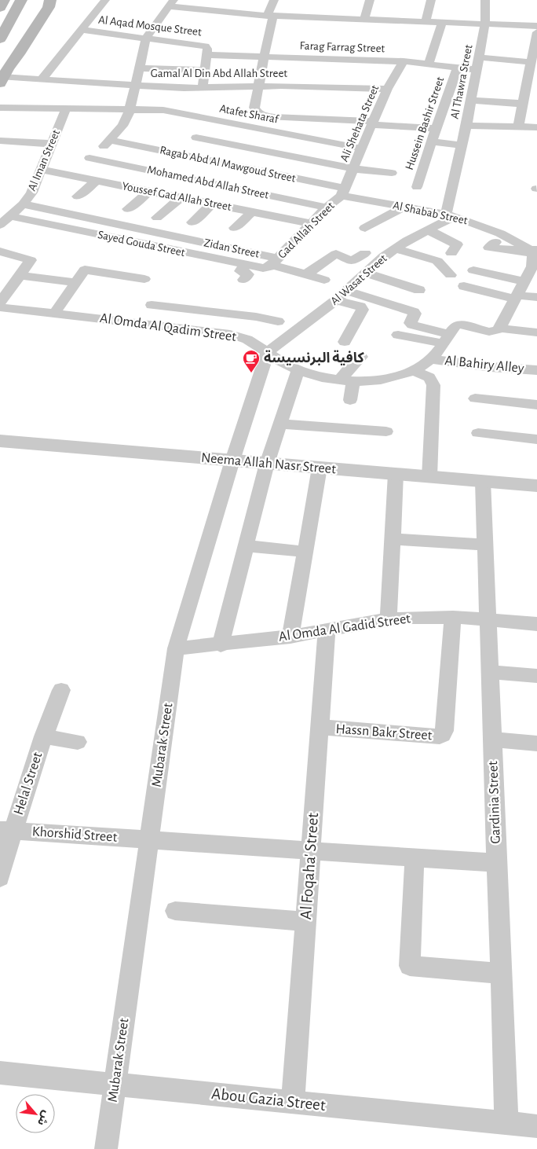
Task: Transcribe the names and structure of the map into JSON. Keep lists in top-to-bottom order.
{
  "streets": {
    "street": [
      "Al Aqad Mosque Street",
      "Farag Farrag Street",
      "Gamal Al Din Abd Allah Street",
      "Al Thawra Street",
      "Atafet Sharaf",
      "Ali Shehata Street",
      "Hussein Bashir Street",
      "Al Iman Street",
      "Ragab Abd Al Mawgoud Street",
      "Mohamed Abd Allah Street",
      "Youssef Gad Allah Street",
      "Al Shabab Street",
      "Gad Allah Street",
      "Zidan Street",
      "Al Wasat Street",
      "Al Omda Al Qadim Street",
      "Al Bahiry Alley",
      "Neema Allah Nasr Street",
      "Al Omda Al Gadid Street",
      "Hassn Bakr Street",
      "Mubarak Street",
      "Helal Street",
      "Gardinia Street",
      "Khorshid Street",
      "Al Foqaha' Street",
      "Abou Gazia Street"
    ]
  },
  "crossings": [
    ["Al Aqad Mosque Street", "Farag Farrag Street"],
    ["Farag Farrag Street", "Al Thawra Street"],
    ["Farag Farrag Street", "Ali Shehata Street"],
    ["Farag Farrag Street", "Hussein Bashir Street"],
    ["Gamal Al Din Abd Allah Street", "Ali Shehata Street"],
    ["Al Thawra Street", "Al Shabab Street"],
    ["Al Thawra Street", "Al Wasat Street"],
    ["Atafet Sharaf", "Ali Shehata Street"],
    ["Atafet Sharaf", "Al Iman Street"],
    ["Ali Shehata Street", "Ragab Abd Al Mawgoud Street"],
    ["Ali Shehata Street", "Al Shabab Street"],
    ["Ali Shehata Street", "Gad Allah Street"],
    ["Al Iman Street", "Youssef Gad Allah Street"],
    ["Al Iman Street", "Zidan Street"],
    ["Ragab Abd Al Mawgoud Street", "Al Shabab Street"],
    ["Ragab Abd Al Mawgoud Street", "Gad Allah Street"],
    ["Mohamed Abd Allah Street", "Gad Allah Street"],
    ["Youssef Gad Allah Street", "Gad Allah Street"],
    ["Al Shabab Street", "Gad Allah Street"],
    ["Al Shabab Street", "Al Wasat Street"],
    ["Gad Allah Street", "Zidan Street"],
    ["Al Wasat Street", "Al Omda Al Qadim Street"],
    ["Al Wasat Street", "Mubarak Street"],
    ["Al Omda Al Qadim Street", "Al Bahiry Alley"],
    ["Al Omda Al Qadim Street", "Mubarak Street"],
    ["Neema Allah Nasr Street", "Mubarak Street"],
    ["Neema Allah Nasr Street", "Gardinia Street"],
    ["Al Omda Al Gadid Street", "Hassn Bakr Street"],
    ["Al Omda Al Gadid Street", "Mubarak Street"],
    ["Al Omda Al Gadid Street", "Gardinia Street"],
    ["Al Omda Al Gadid Street", "Al Foqaha' Street"],
    ["Hassn Bakr Street", "Al Foqaha' Street"],
    ["Mubarak Street", "Khorshid Street"],
    ["Mubarak Street", "Abou Gazia Street"],
    ["Helal Street", "Khorshid Street"],
    ["Gardinia Street", "Khorshid Street"],
    ["Gardinia Street", "Abou Gazia Street"],
    ["Khorshid Street", "Al Foqaha' Street"],
    ["Al Foqaha' Street", "Abou Gazia Street"]
  ],
  "places": {
    "cafe": ["كافية البرنسيسة"]
  },
  "north": "bottom right"
}
